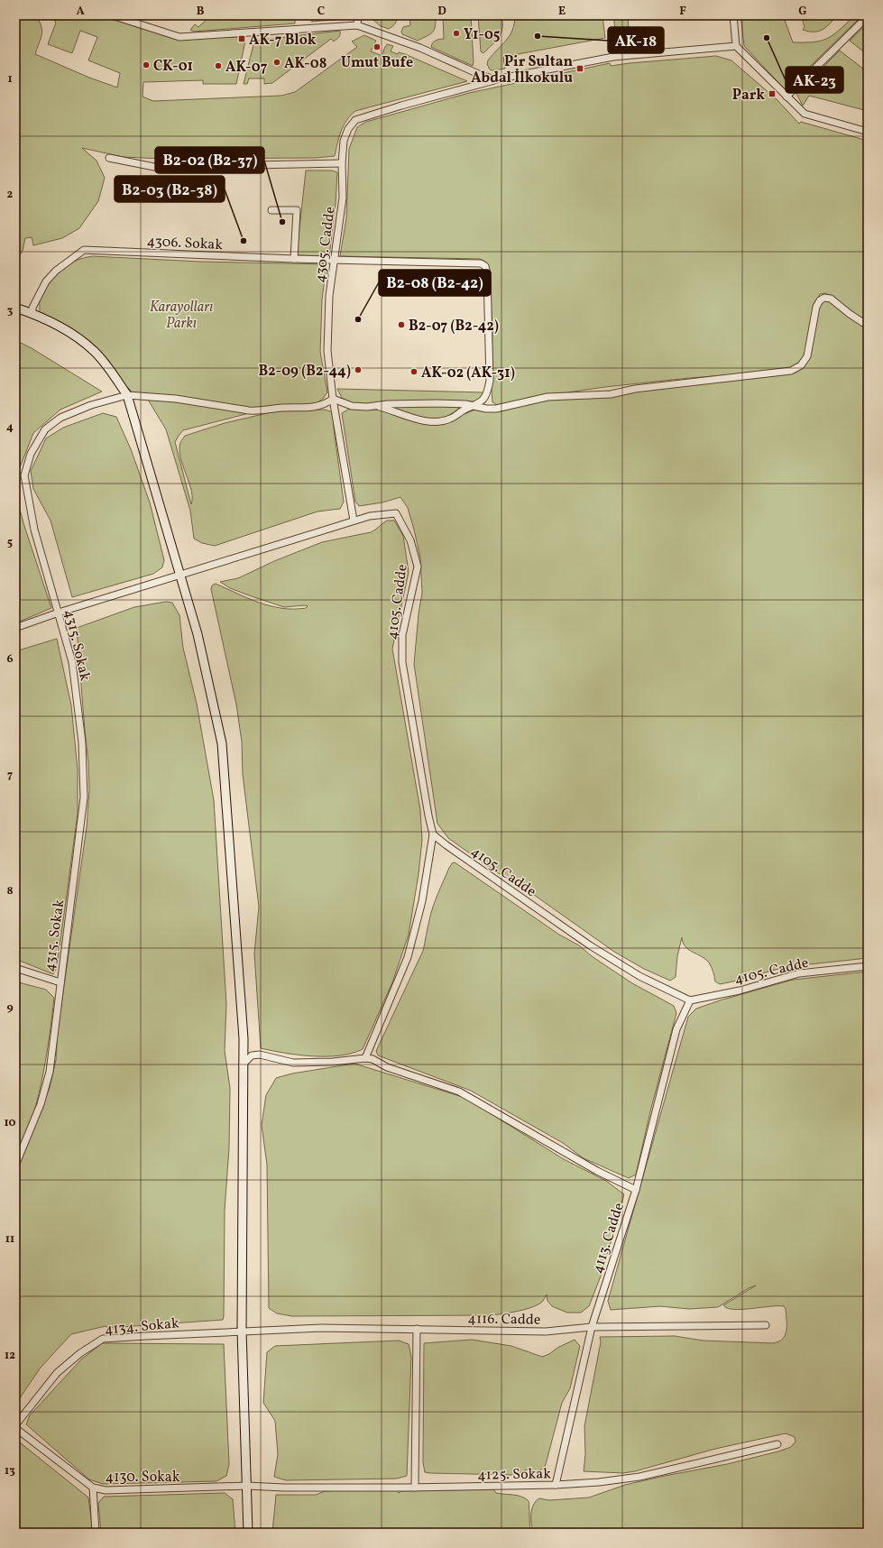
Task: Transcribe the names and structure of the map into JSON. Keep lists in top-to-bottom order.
{
  "streets": {
    "street": [
      "4306. Sokak",
      "4305. Cadde",
      "4105. Cadde",
      "4315. Sokak",
      "4113. Cadde",
      "4116. Cadde",
      "4134. Sokak",
      "4125. Sokak",
      "4130. Sokak"
    ]
  },
  "crossings": [
    ["4306. Sokak", "4305. Cadde"],
    ["4305. Cadde", "4105. Cadde"],
    ["4305. Cadde", "4315. Sokak"],
    ["4105. Cadde", "4113. Cadde"],
    ["4113. Cadde", "4116. Cadde"],
    ["4113. Cadde", "4125. Sokak"],
    ["4116. Cadde", "4134. Sokak"],
    ["4134. Sokak", "4130. Sokak"],
    ["4125. Sokak", "4130. Sokak"]
  ],
  "parks": ["Karayolları Parkı"],
  "places": {
    "other": [
      "Y1-05",
      "AK-18",
      "AK-23",
      "Umut Bufe",
      "AK-08",
      "CK-01",
      "AK-07",
      "B2-02 (B2-37)",
      "B2-03 (B2-38)",
      "B2-08 (B2-42)",
      "B2-07 (B2-42)",
      "B2-09 (B2-44)",
      "AK-02 (AK-31)"
    ],
    "transit": ["AK-7 Blok", "Pir Sultan Abdal İlkokulu", "Park"]
  },
  "grid": {
    "columns": [
      "A",
      "B",
      "C",
      "D",
      "E",
      "F",
      "G"
    ],
    "rows": [
      "1",
      "2",
      "3",
      "4",
      "5",
      "6",
      "7",
      "8",
      "9",
      "10",
      "11",
      "12",
      "13"
    ]
  }
}
